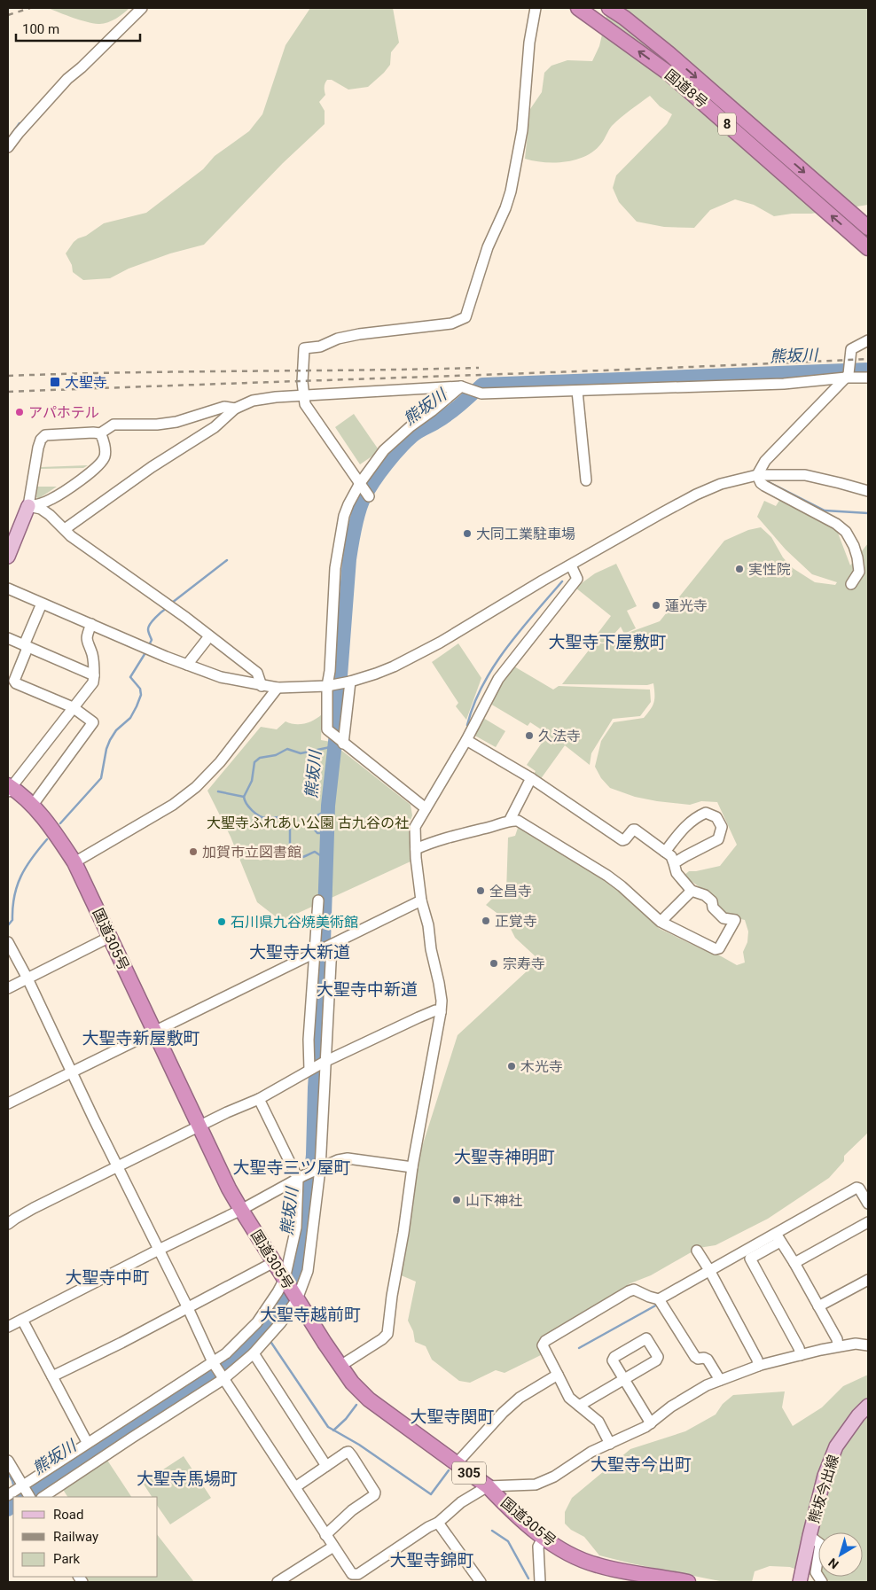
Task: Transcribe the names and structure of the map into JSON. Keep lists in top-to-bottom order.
{
  "streets": {
    "highway": [
      "国道8号",
      "8",
      "国道305号",
      "305"
    ],
    "main road": ["熊坂今出線"]
  },
  "districts": [
    "大聖寺下屋敷町",
    "大聖寺大新道",
    "大聖寺中新道",
    "大聖寺新屋敷町",
    "大聖寺神明町",
    "大聖寺三ツ屋町",
    "大聖寺中町",
    "大聖寺越前町",
    "大聖寺関町",
    "大聖寺今出町",
    "大聖寺馬場町",
    "大聖寺錦町"
  ],
  "water": ["熊坂川"],
  "parks": ["大聖寺ふれあい公園 古九谷の社"],
  "places": {
    "transit": ["大聖寺"],
    "other": [
      "アパホテル",
      "大同工業駐車場",
      "実性院",
      "蓮光寺",
      "久法寺",
      "加賀市立図書館",
      "全昌寺",
      "正覚寺",
      "石川県九谷焼美術館",
      "宗寿寺",
      "木光寺",
      "山下神社"
    ]
  },
  "legend": ["Road", "Railway", "Park"],
  "scale_bar": "100 m",
  "north": "bottom left"
}
